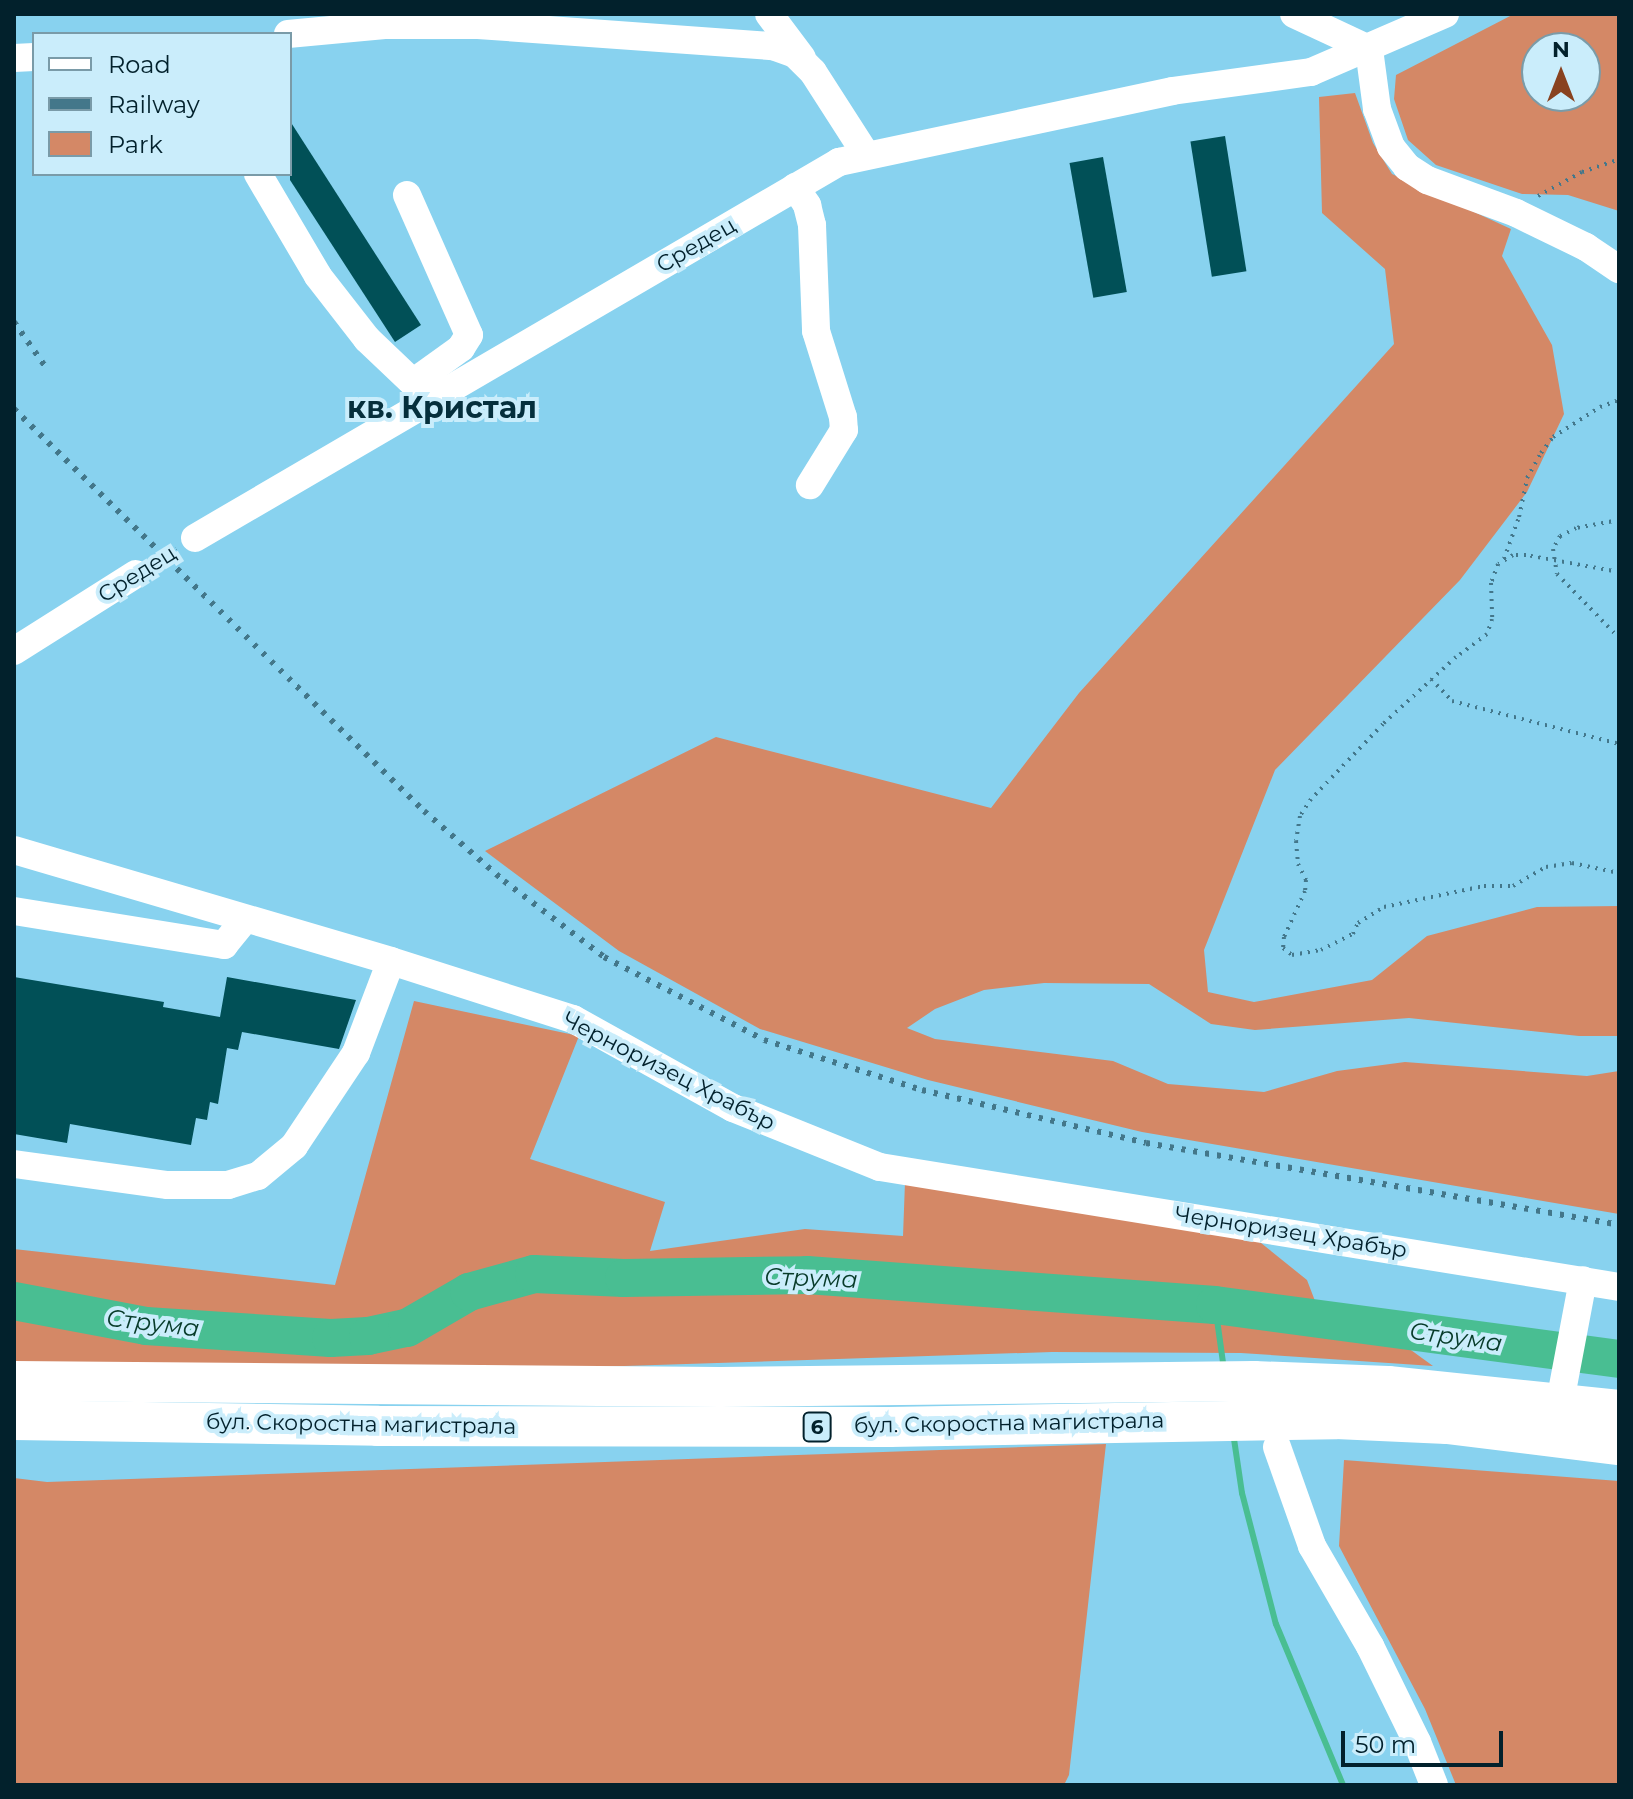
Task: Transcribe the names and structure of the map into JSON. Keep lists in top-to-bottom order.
{
  "streets": {
    "highway": ["бул. Скоростна магистрала", "6"],
    "street": ["Средец", "Черноризец Храбър"]
  },
  "districts": ["кв. Кристал"],
  "water": ["Струма"],
  "legend": ["Road", "Railway", "Park"],
  "scale_bar": "50 m",
  "north": "top"
}
